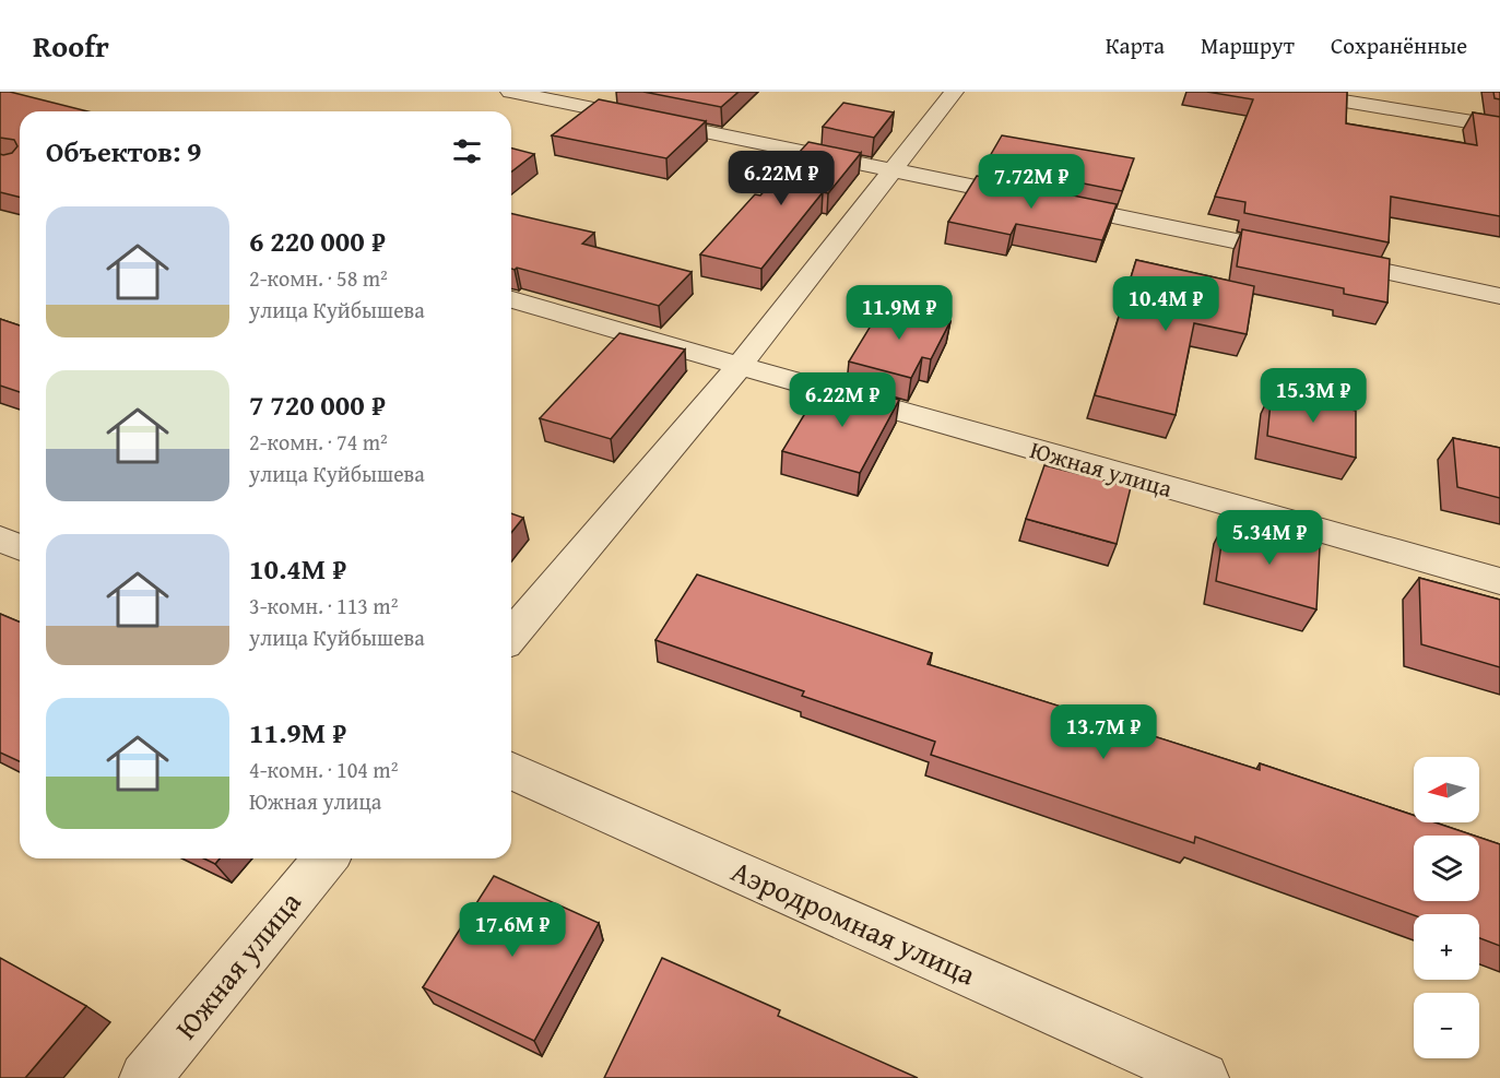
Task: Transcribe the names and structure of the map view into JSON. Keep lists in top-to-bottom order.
{
  "streets": {
    "street": ["Южная улица", "Аэродромная улица"]
  },
  "north": "left",
  "page": {
    "header": "Roofr",
    "nav": ["Карта", "Маршрут", "Сохранённые"],
    "heading": "Объектов: 9",
    "price": [
      "6.22M ₽",
      "7.72M ₽",
      "10.4M ₽",
      "11.9M ₽",
      "15.3M ₽",
      "6.22M ₽",
      "5.34M ₽",
      "13.7M ₽",
      "17.6M ₽"
    ],
    "list": [
      {
        "name": "6 220 000 ₽",
        "note": "2-комн. · 58 m² · улица Куйбышева"
      },
      {
        "name": "7 720 000 ₽",
        "note": "2-комн. · 74 m² · улица Куйбышева"
      },
      {
        "name": "10.4M ₽",
        "note": "3-комн. · 113 m² · улица Куйбышева"
      },
      {
        "name": "11.9M ₽",
        "note": "4-комн. · 104 m² · Южная улица"
      }
    ],
    "map_buttons": ["+", "−"]
  }
}
